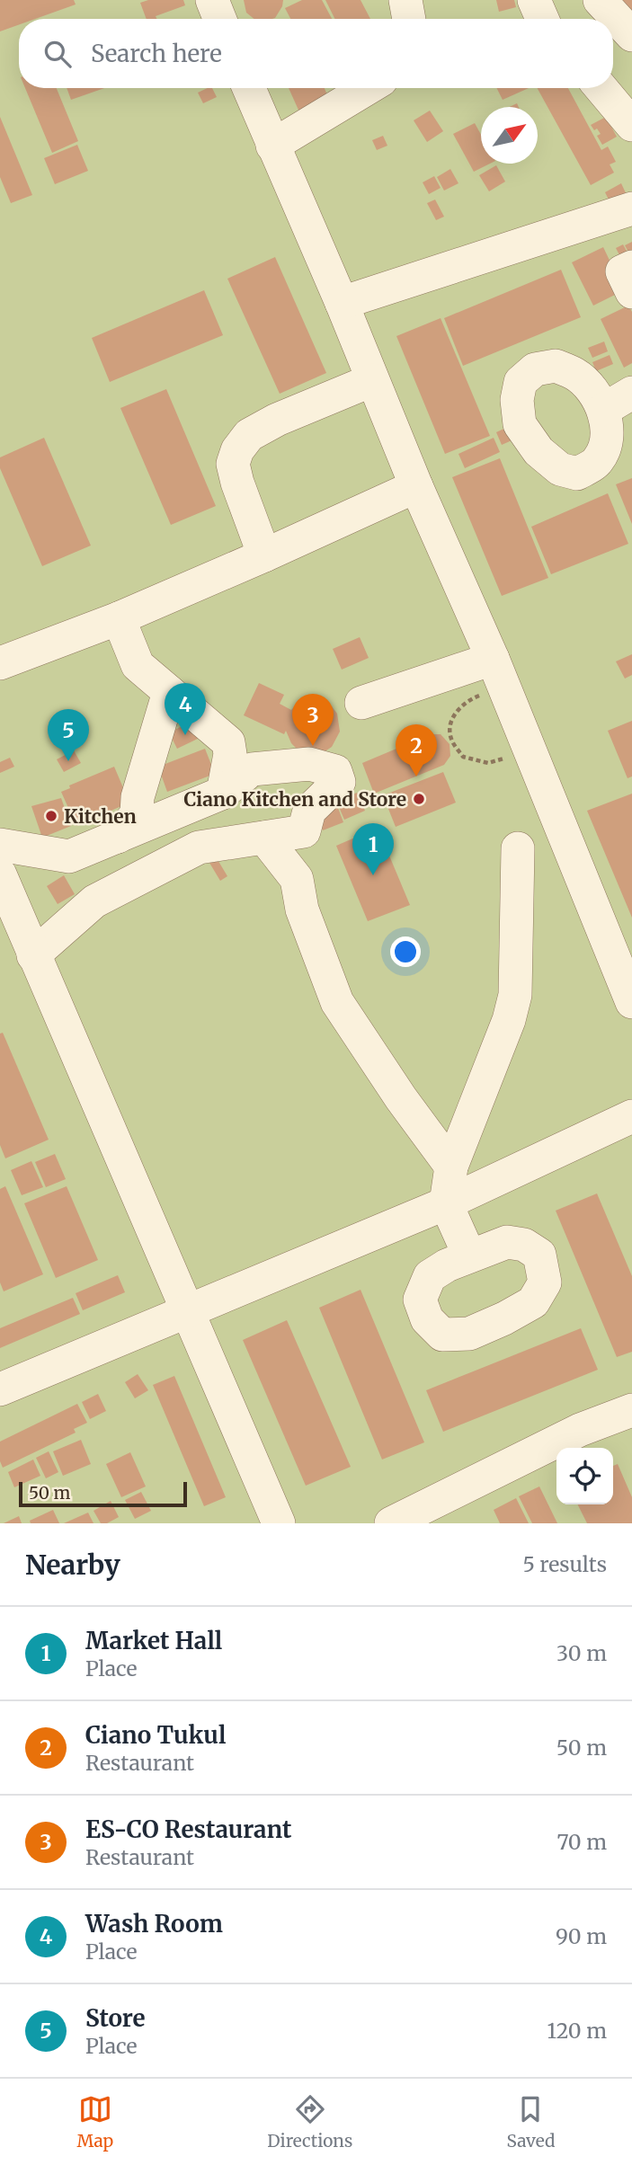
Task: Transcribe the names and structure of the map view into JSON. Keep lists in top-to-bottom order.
{
  "places": ["Ciano Kitchen and Store", "Kitchen"],
  "scale_bar": "50 m",
  "north": "top right",
  "page": {
    "search": "Search here",
    "pins": [
      "4",
      "3",
      "5",
      "2",
      "1"
    ],
    "scale": "50 m",
    "heading": ["Nearby", "5 results"],
    "list": [
      {
        "mark": "1",
        "name": "Market Hall",
        "note": "Place",
        "value": "30 m"
      },
      {
        "mark": "2",
        "name": "Ciano Tukul",
        "note": "Restaurant",
        "value": "50 m"
      },
      {
        "mark": "3",
        "name": "ES-CO Restaurant",
        "note": "Restaurant",
        "value": "70 m"
      },
      {
        "mark": "4",
        "name": "Wash Room",
        "note": "Place",
        "value": "90 m"
      },
      {
        "mark": "5",
        "name": "Store",
        "note": "Place",
        "value": "120 m"
      }
    ],
    "nav": ["Map", "Directions", "Saved"]
  }
}
